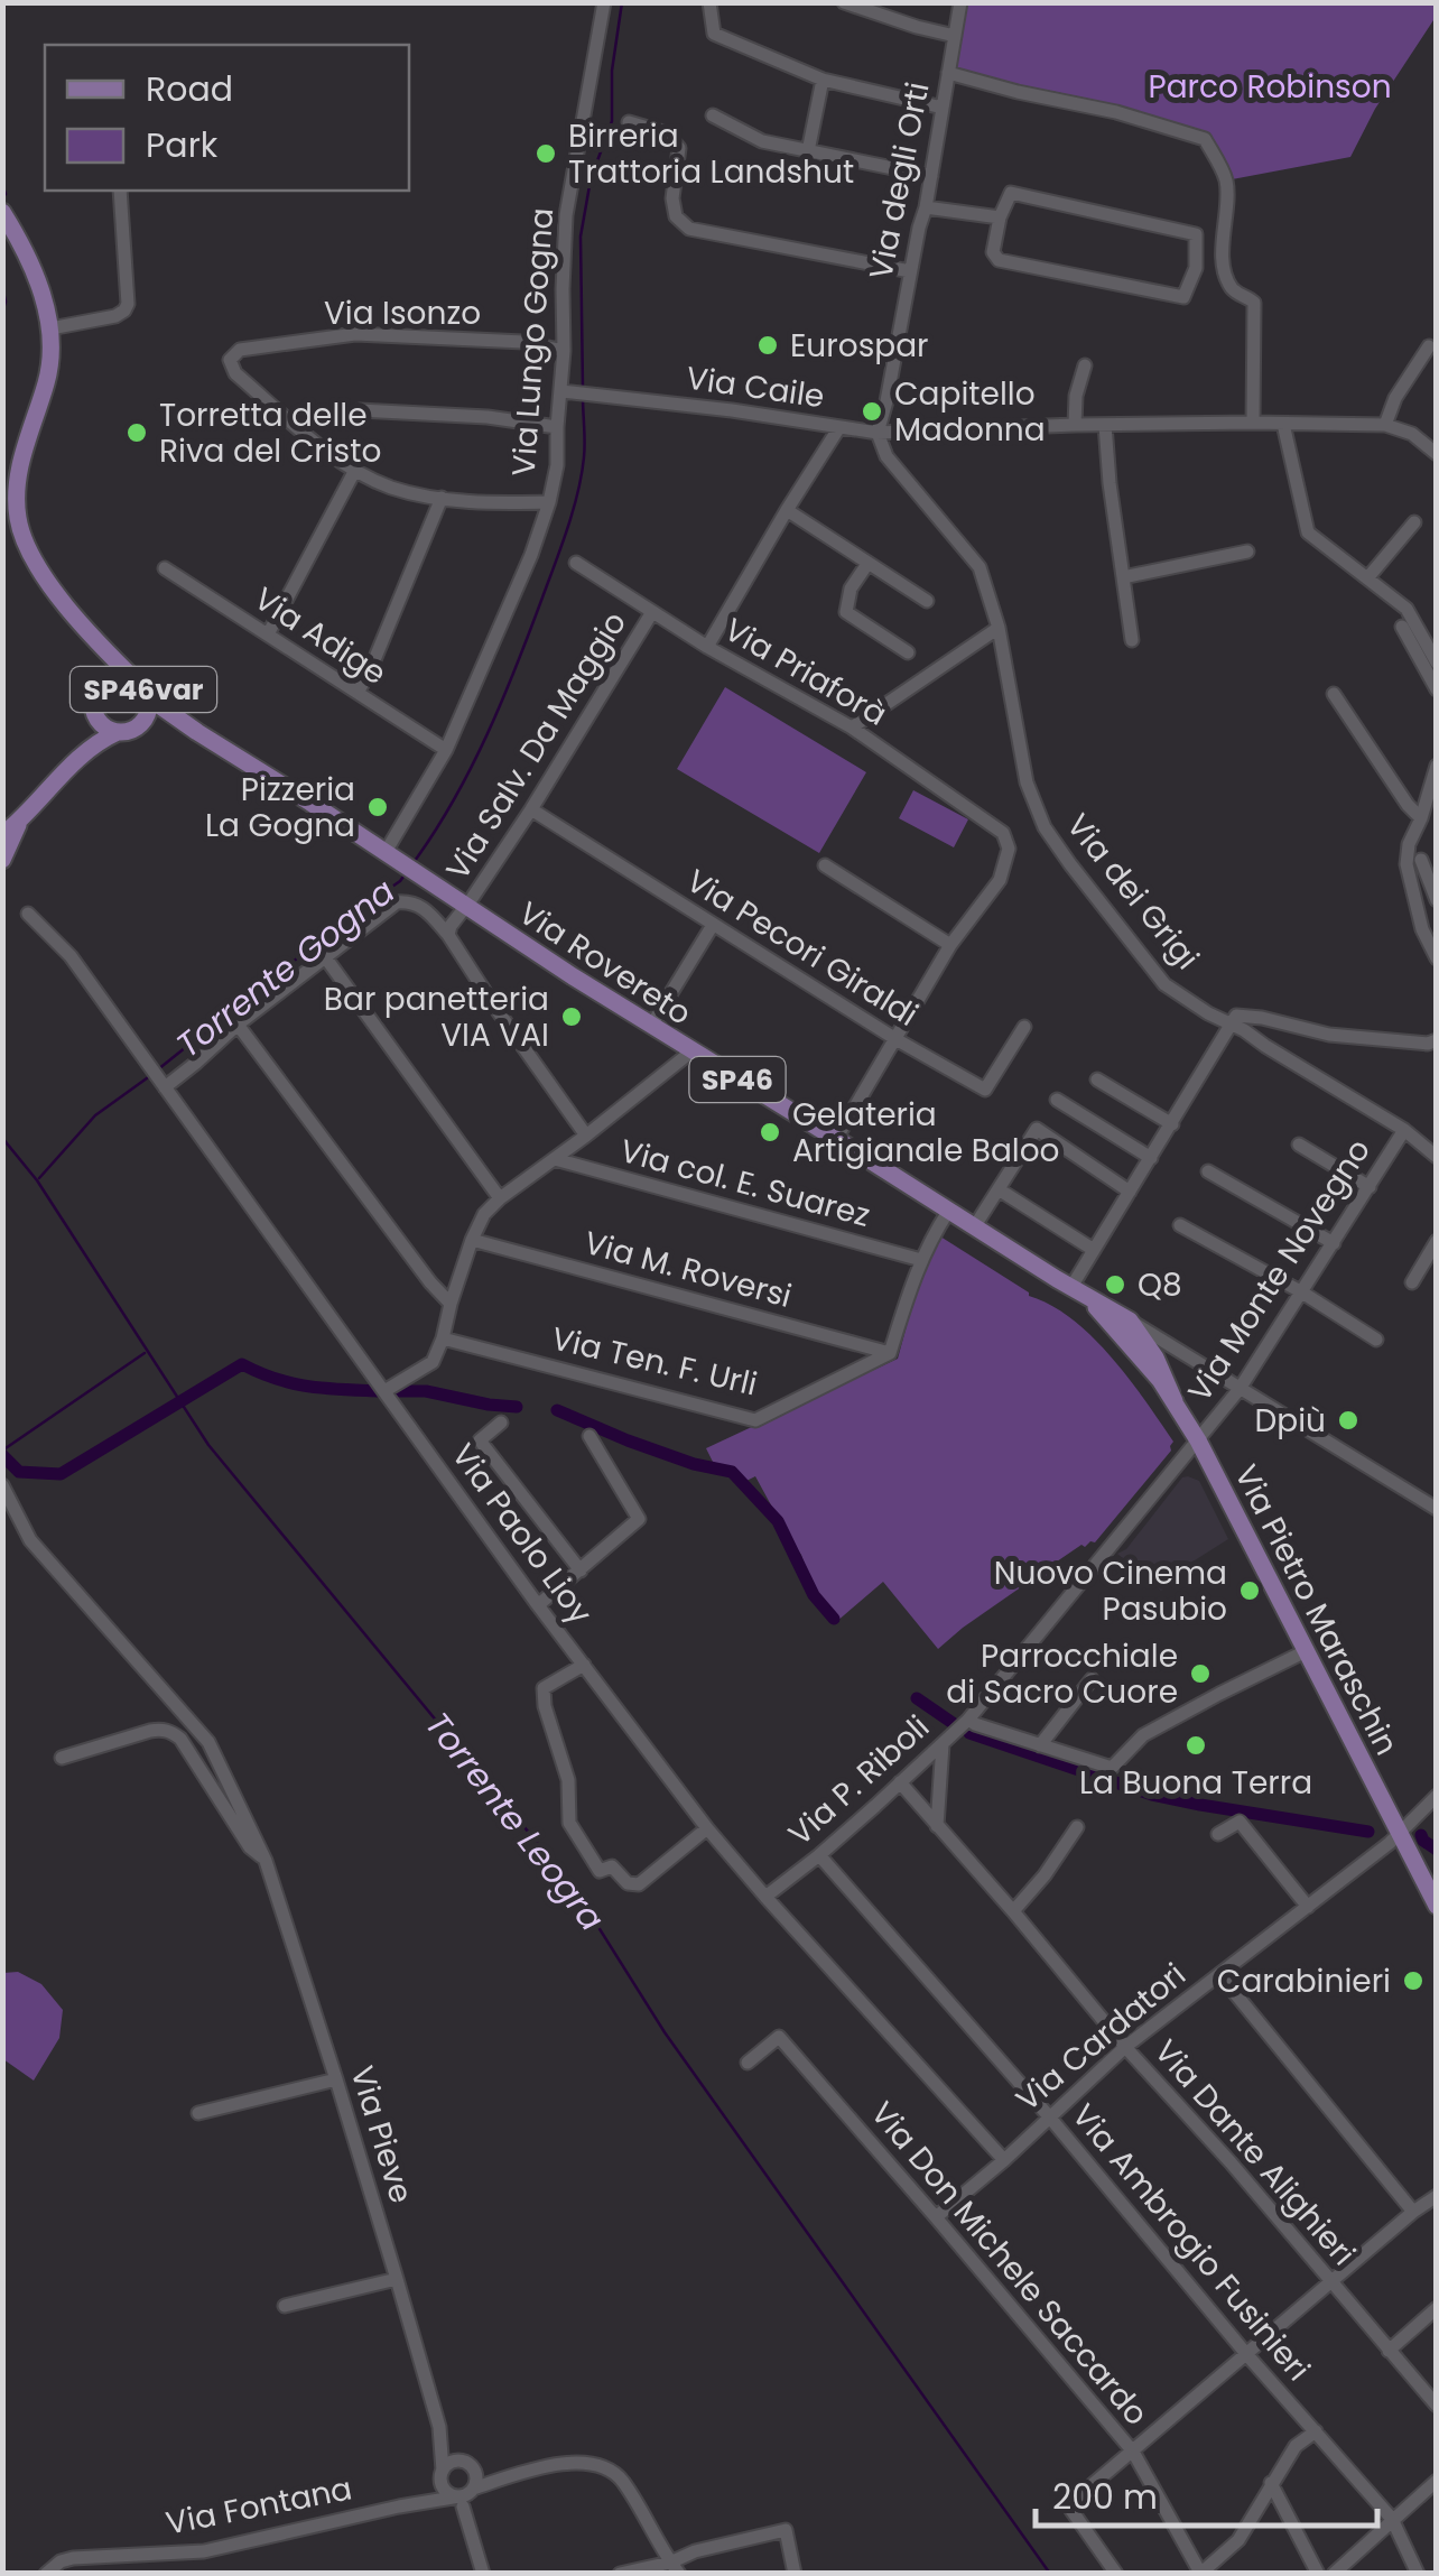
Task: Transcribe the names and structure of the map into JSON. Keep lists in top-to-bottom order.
{
  "streets": {
    "main road": [
      "SP46var",
      "Via Rovereto",
      "SP46",
      "Via Pietro Maraschin"
    ],
    "street": [
      "Via degli Orti",
      "Via Isonzo",
      "Via Lungo Gogna",
      "Via Caile",
      "Via Adige",
      "Via Priaforà",
      "Via Salv. Da Maggio",
      "Via dei Grigi",
      "Via Pecori Giraldi",
      "Via col. E. Suarez",
      "Via M. Roversi",
      "Via Monte Novegno",
      "Via Ten. F. Urli",
      "Via Paolo Lioy",
      "Via P. Riboli",
      "Via Cardatori",
      "Via Pieve",
      "Via Dante Alighieri",
      "Via Ambrogio Fusinieri",
      "Via Don Michele Saccardo",
      "Via Fontana"
    ]
  },
  "crossings": [
    ["Via degli Orti", "Via Caile"],
    ["Via degli Orti", "Via dei Grigi"],
    ["Via Isonzo", "Via Lungo Gogna"],
    ["Via Lungo Gogna", "Via Caile"],
    ["Via Lungo Gogna", "Via Adige"],
    ["Via Lungo Gogna", "Via Rovereto"],
    ["Via Lungo Gogna", "SP46"],
    ["Via Caile", "Via dei Grigi"],
    ["Via Priaforà", "Via Salv. Da Maggio"],
    ["SP46var", "SP46"],
    ["Via Salv. Da Maggio", "Via Pecori Giraldi"],
    ["Via Salv. Da Maggio", "Via Rovereto"],
    ["Via dei Grigi", "Via Monte Novegno"],
    ["Via Rovereto", "SP46"],
    ["Via Rovereto", "Via Monte Novegno"],
    ["Via Rovereto", "Via Pietro Maraschin"],
    ["Via M. Roversi", "Via Ten. F. Urli"],
    ["Via Monte Novegno", "Via Pietro Maraschin"],
    ["Via Monte Novegno", "Via P. Riboli"],
    ["Via Paolo Lioy", "Via P. Riboli"],
    ["Via Paolo Lioy", "Via Cardatori"],
    ["Via Pietro Maraschin", "Via P. Riboli"],
    ["Via Pietro Maraschin", "Via Cardatori"],
    ["Via P. Riboli", "Via Dante Alighieri"],
    ["Via P. Riboli", "Via Ambrogio Fusinieri"],
    ["Via Cardatori", "Via Dante Alighieri"],
    ["Via Cardatori", "Via Ambrogio Fusinieri"],
    ["Via Cardatori", "Via Don Michele Saccardo"],
    ["Via Pieve", "Via Fontana"]
  ],
  "water": ["Torrente Gogna", "Torrente Leogra"],
  "parks": ["Parco Robinson"],
  "places": [
    "Birreria Trattoria Landshut",
    "Eurospar",
    "Capitello Madonna",
    "Torretta delle Riva del Cristo",
    "Pizzeria La Gogna",
    "Bar panetteria VIA VAI",
    "Gelateria Artigianale Baloo",
    "Q8",
    "Dpiù",
    "Nuovo Cinema Pasubio",
    "Parrocchiale di Sacro Cuore",
    "La Buona Terra",
    "Carabinieri"
  ],
  "legend": ["Road", "Park"],
  "scale_bar": "200 m"
}
